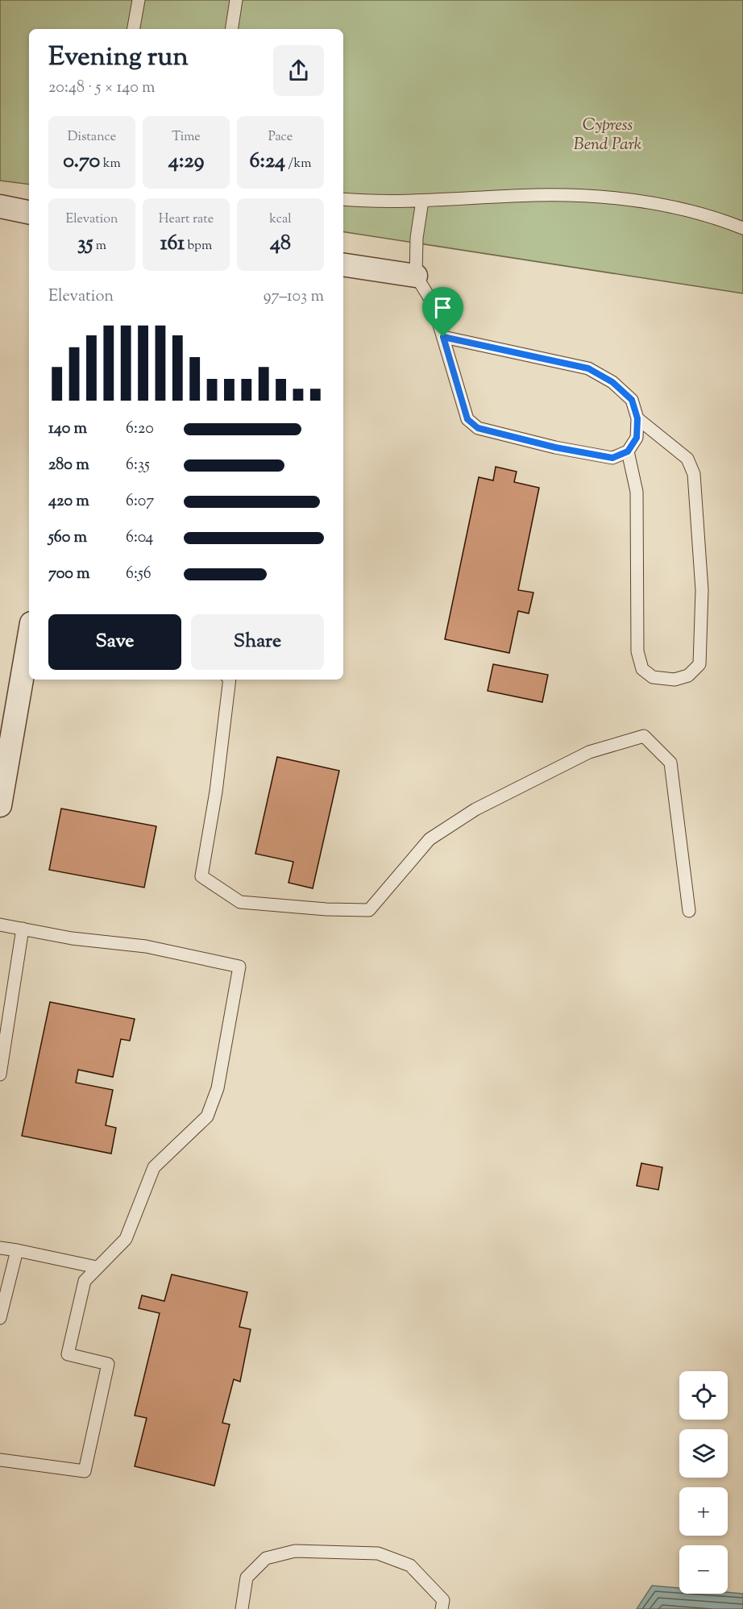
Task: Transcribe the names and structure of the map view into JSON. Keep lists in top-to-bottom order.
{
  "parks": ["Cypress Bend Park"],
  "page": {
    "heading": ["Evening run", "20:48 · 5 × 140 m"],
    "stats": [
      ["Distance", "0.70 km"],
      ["Time", "4:29"],
      ["Pace", "6:24 /km"],
      ["Elevation", "35 m"],
      ["Heart rate", "161 bpm"],
      ["kcal", "48"]
    ],
    "chart": ["Elevation", "97–103 m"],
    "list": [
      {
        "name": "140 m",
        "note": "6:20"
      },
      {
        "name": "280 m",
        "note": "6:35"
      },
      {
        "name": "420 m",
        "note": "6:07"
      },
      {
        "name": "560 m",
        "note": "6:04"
      },
      {
        "name": "700 m",
        "note": "6:56"
      }
    ],
    "buttons": ["Save", "Share"],
    "map_buttons": ["+", "−"]
  }
}
